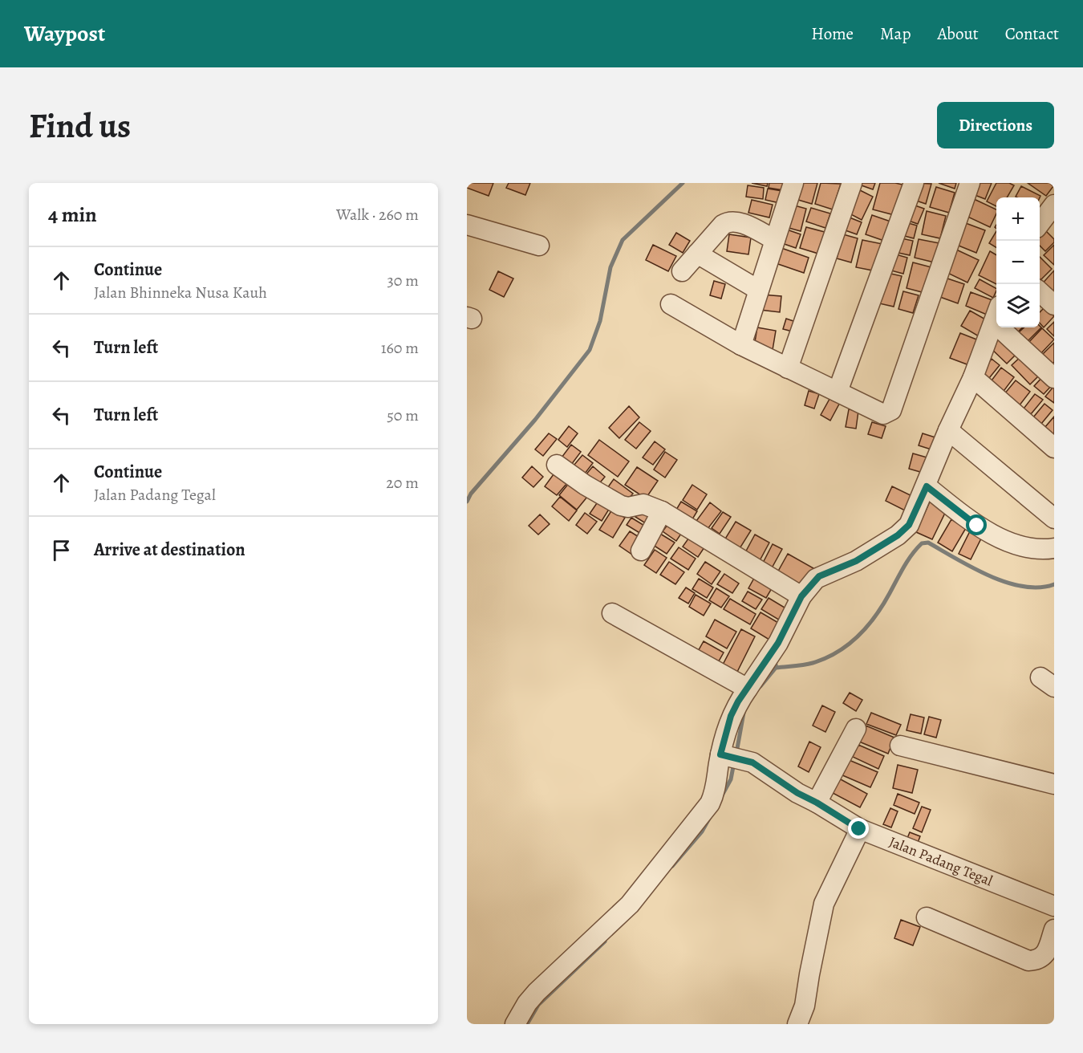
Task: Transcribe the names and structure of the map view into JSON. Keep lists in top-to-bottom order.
{
  "streets": {
    "street": ["Jalan Padang Tegal"]
  },
  "page": {
    "header": "Waypost",
    "nav": [
      "Home",
      "Map",
      "About",
      "Contact"
    ],
    "buttons": "Directions",
    "title": "Find us",
    "heading": ["4 min", "Walk · 260 m"],
    "map_buttons": ["+", "−"],
    "list": [
      ["Continue", "Jalan Bhinneka Nusa Kauh", "30 m"],
      ["Turn left", "160 m"],
      ["Turn left", "50 m"],
      ["Continue", "Jalan Padang Tegal", "20 m"],
      "Arrive at destination"
    ]
  }
}
